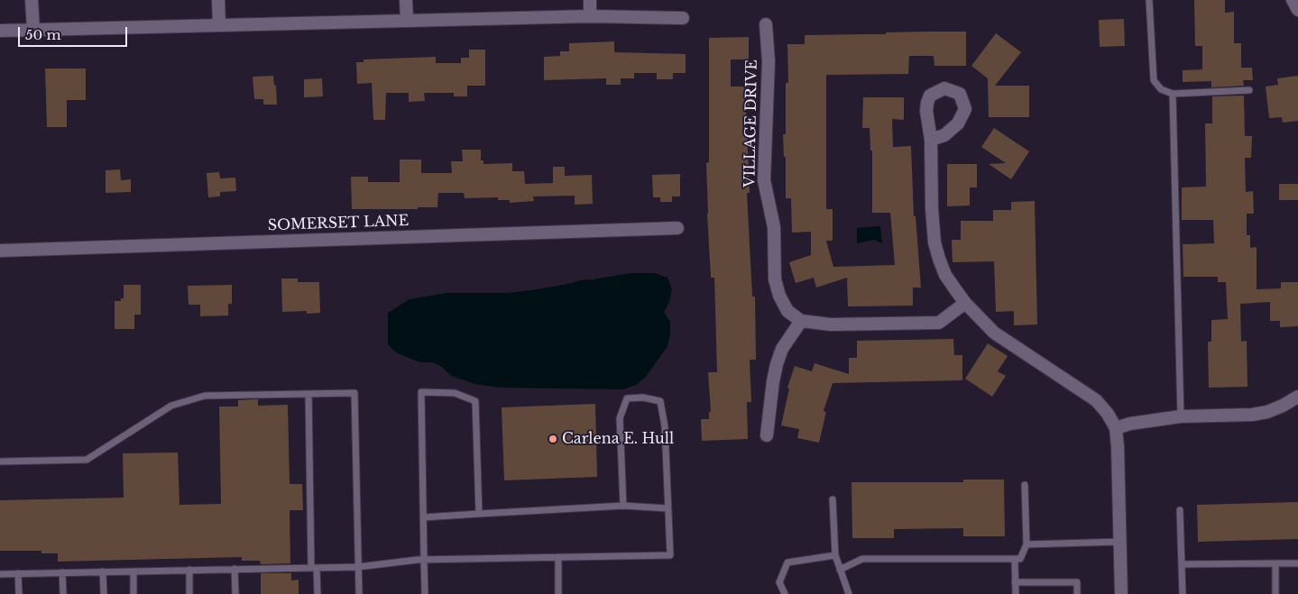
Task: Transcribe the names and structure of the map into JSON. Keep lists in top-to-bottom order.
{
  "streets": {
    "street": ["VILLAGE DRIVE", "SOMERSET LANE"]
  },
  "places": ["Carlena E. Hull"],
  "scale_bar": "50 m"
}
